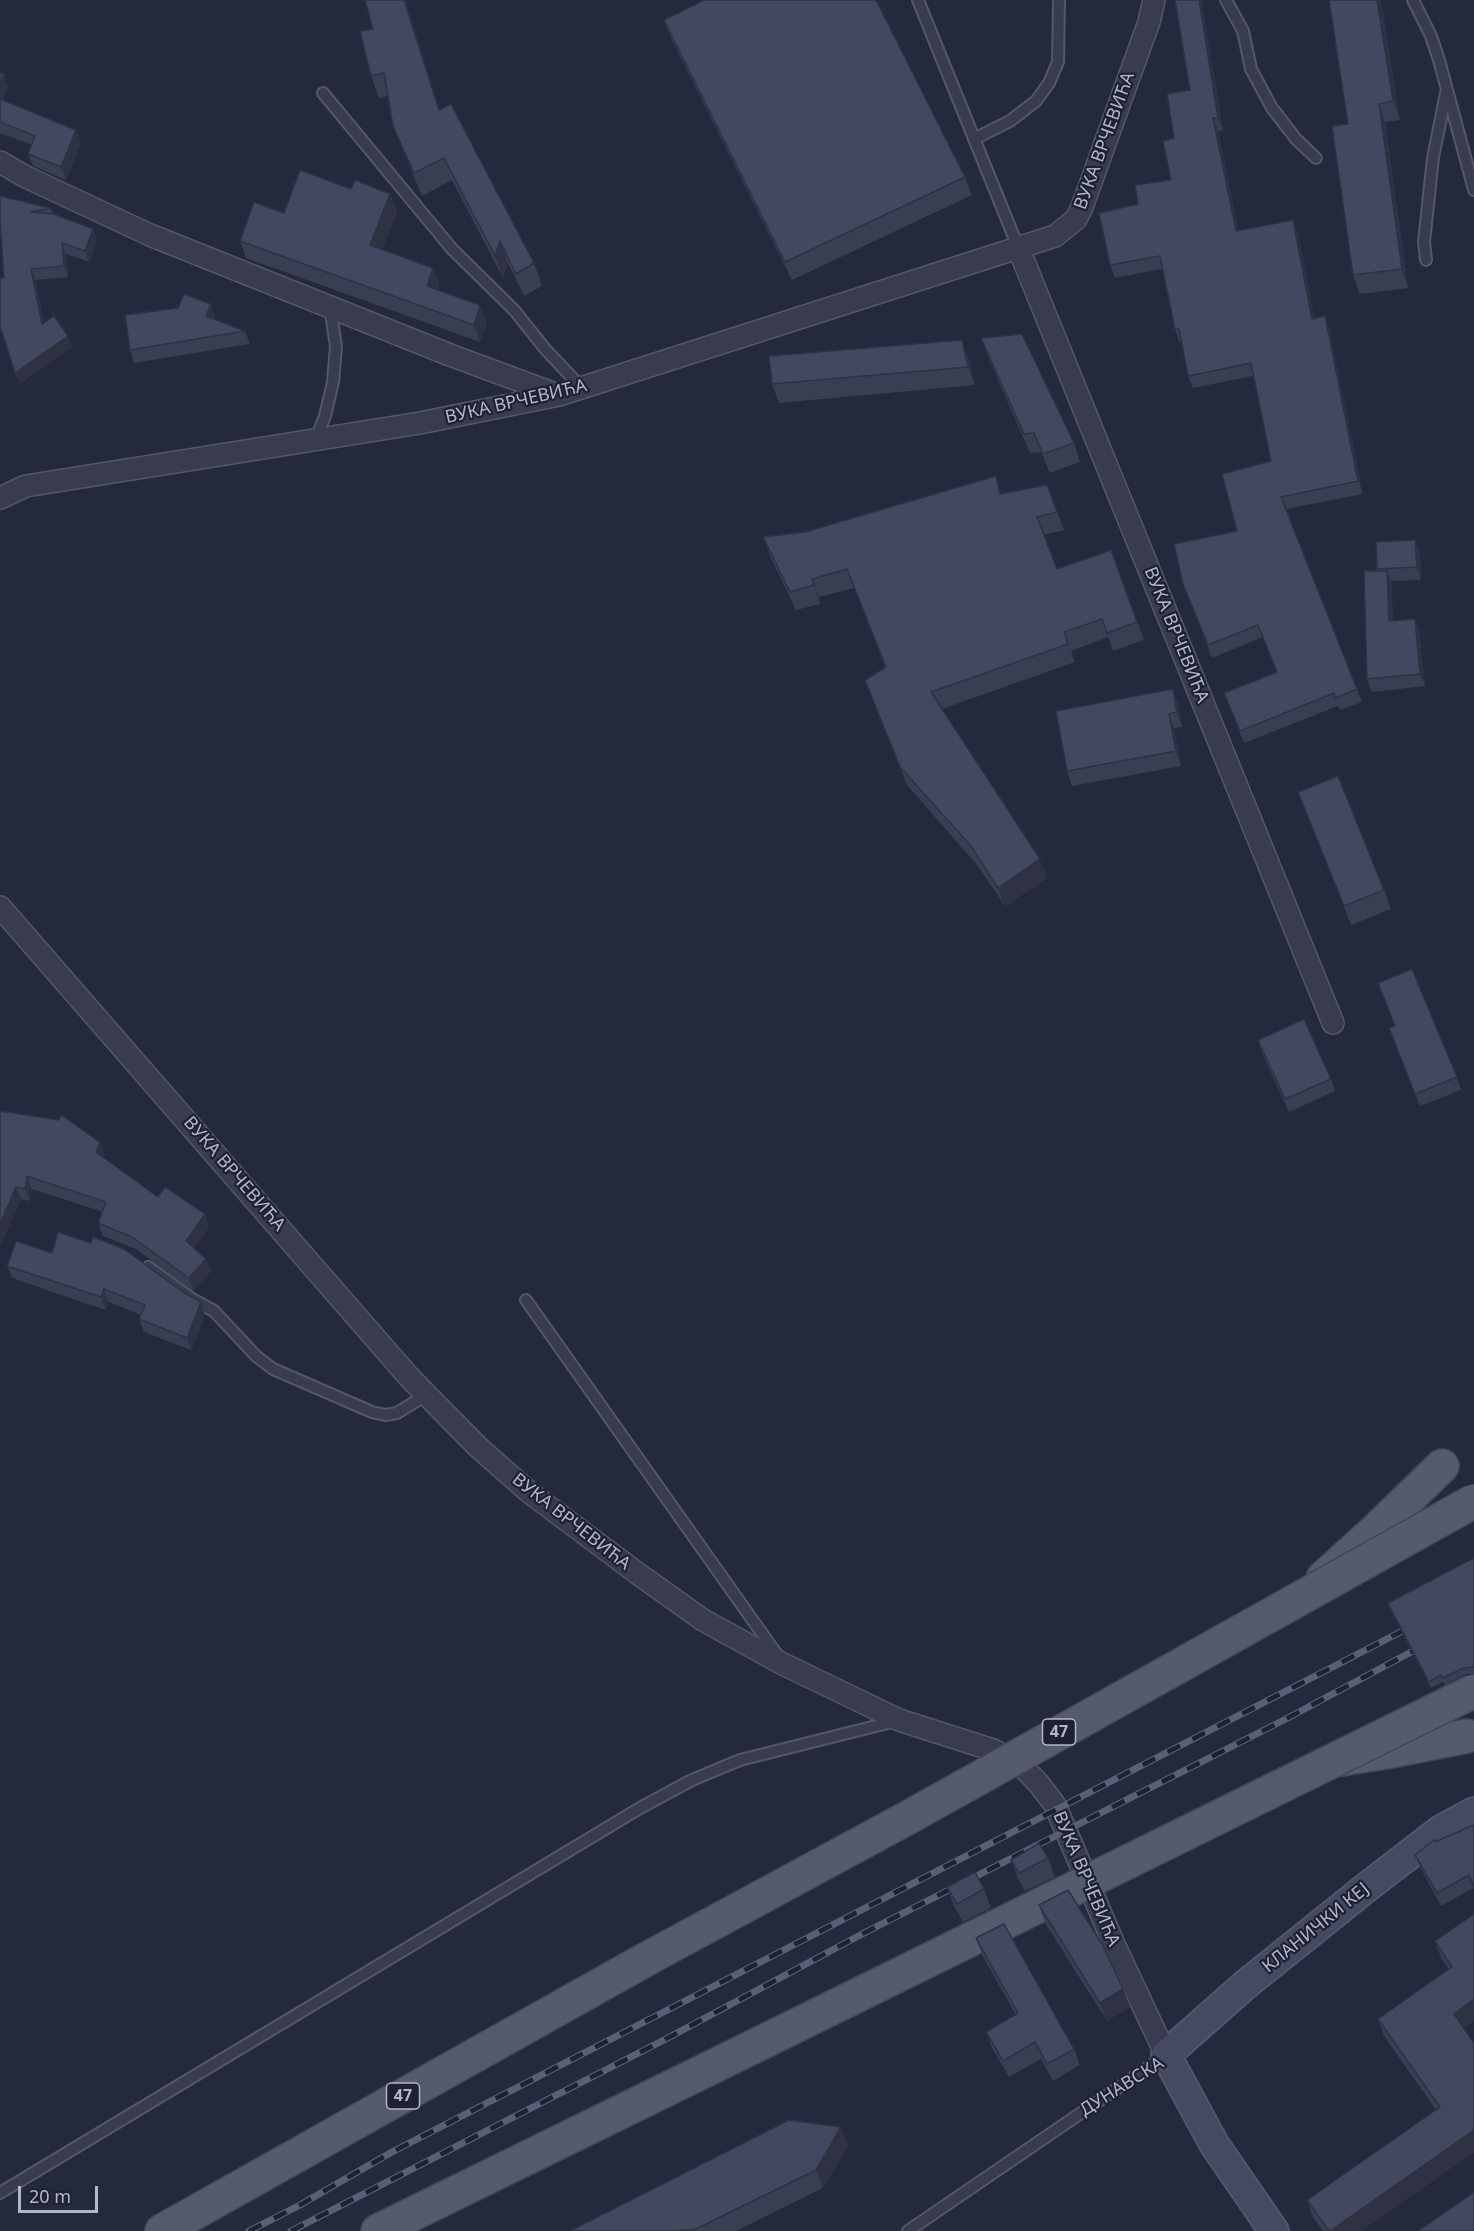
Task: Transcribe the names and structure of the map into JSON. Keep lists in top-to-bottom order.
{
  "streets": {
    "main road": ["47", "КЛАНИЧКИ КЕЈ", "ДУНАВСКА"],
    "street": ["ВУКА ВРЧЕВИЋА"]
  },
  "crossings": [
    ["ВУКА ВРЧЕВИЋА", "КЛАНИЧКИ КЕЈ"],
    ["ВУКА ВРЧЕВИЋА", "ДУНАВСКА"],
    ["КЛАНИЧКИ КЕЈ", "ДУНАВСКА"]
  ],
  "scale_bar": "20 m"
}
